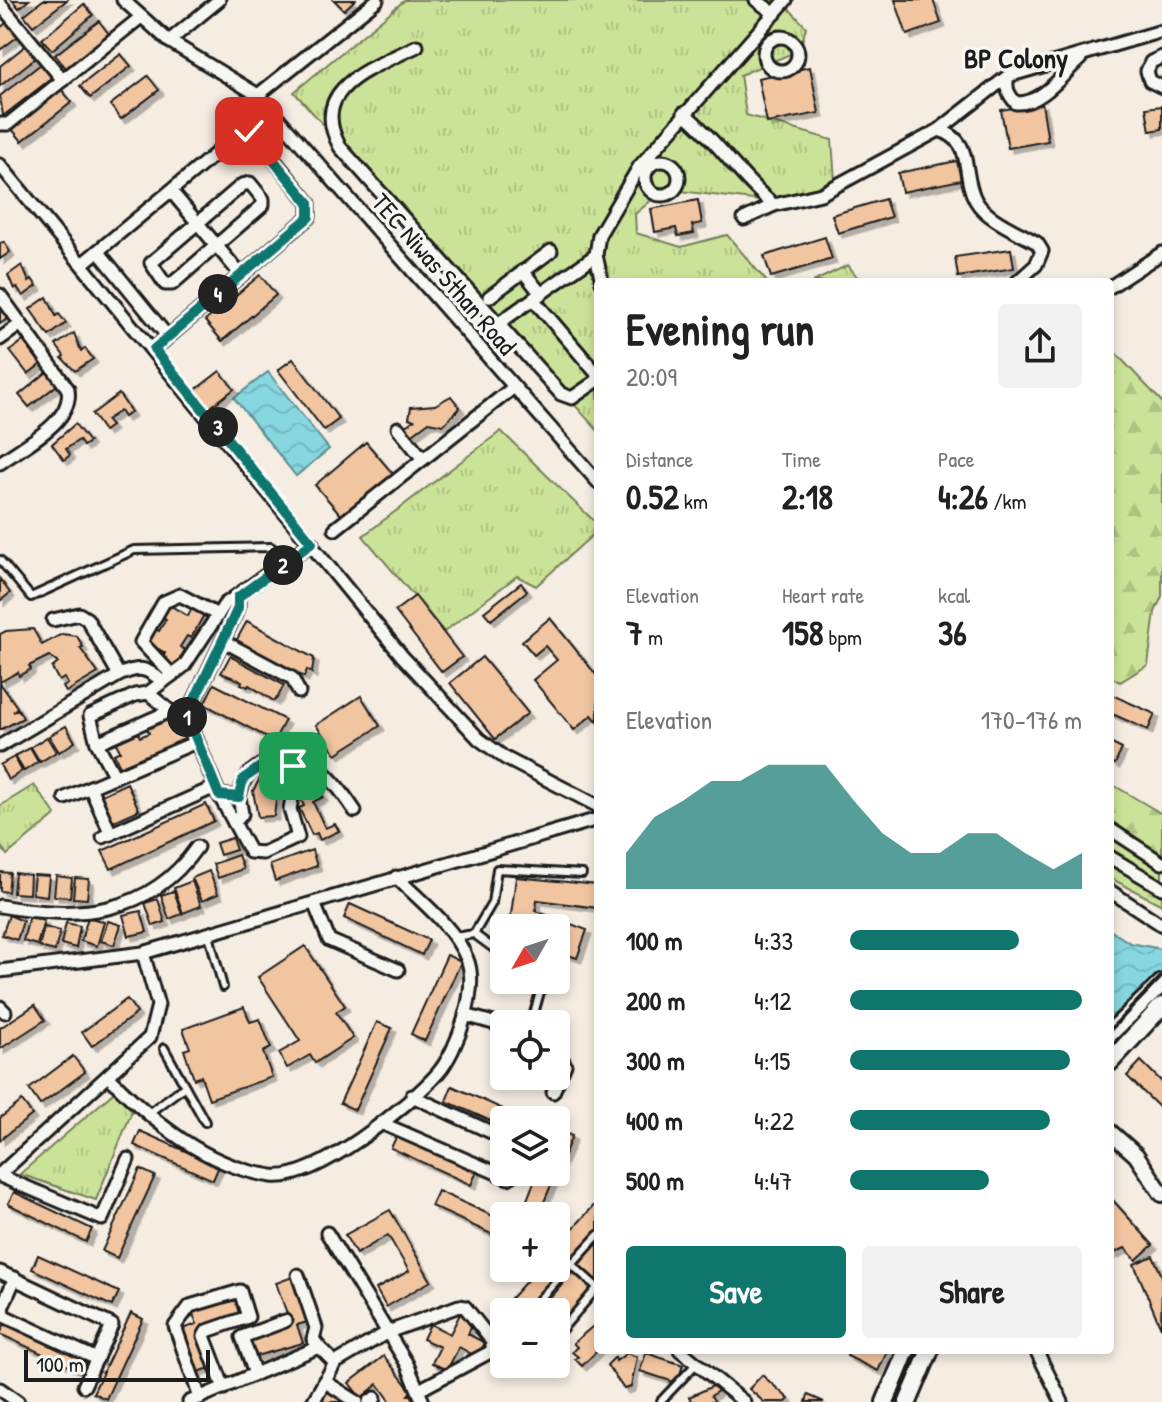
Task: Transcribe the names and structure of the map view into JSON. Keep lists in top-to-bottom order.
{
  "streets": {
    "street": ["TEC Niwas Sthan Road"]
  },
  "districts": ["BP Colony"],
  "scale_bar": "100 m",
  "north": "bottom left",
  "page": {
    "pins": [
      "4",
      "3",
      "2",
      "1"
    ],
    "heading": ["Evening run", "20:09"],
    "stats": [
      ["Distance", "0.52 km"],
      ["Time", "2:18"],
      ["Pace", "4:26 /km"],
      ["Elevation", "7 m"],
      ["Heart rate", "158 bpm"],
      ["kcal", "36"]
    ],
    "chart": ["Elevation", "170–176 m"],
    "list": [
      {
        "name": "100 m",
        "note": "4:33"
      },
      {
        "name": "200 m",
        "note": "4:12"
      },
      {
        "name": "300 m",
        "note": "4:15"
      },
      {
        "name": "400 m",
        "note": "4:22"
      },
      {
        "name": "500 m",
        "note": "4:47"
      }
    ],
    "map_buttons": ["+", "−"],
    "buttons": ["Save", "Share"],
    "scale": "100 m"
  }
}
